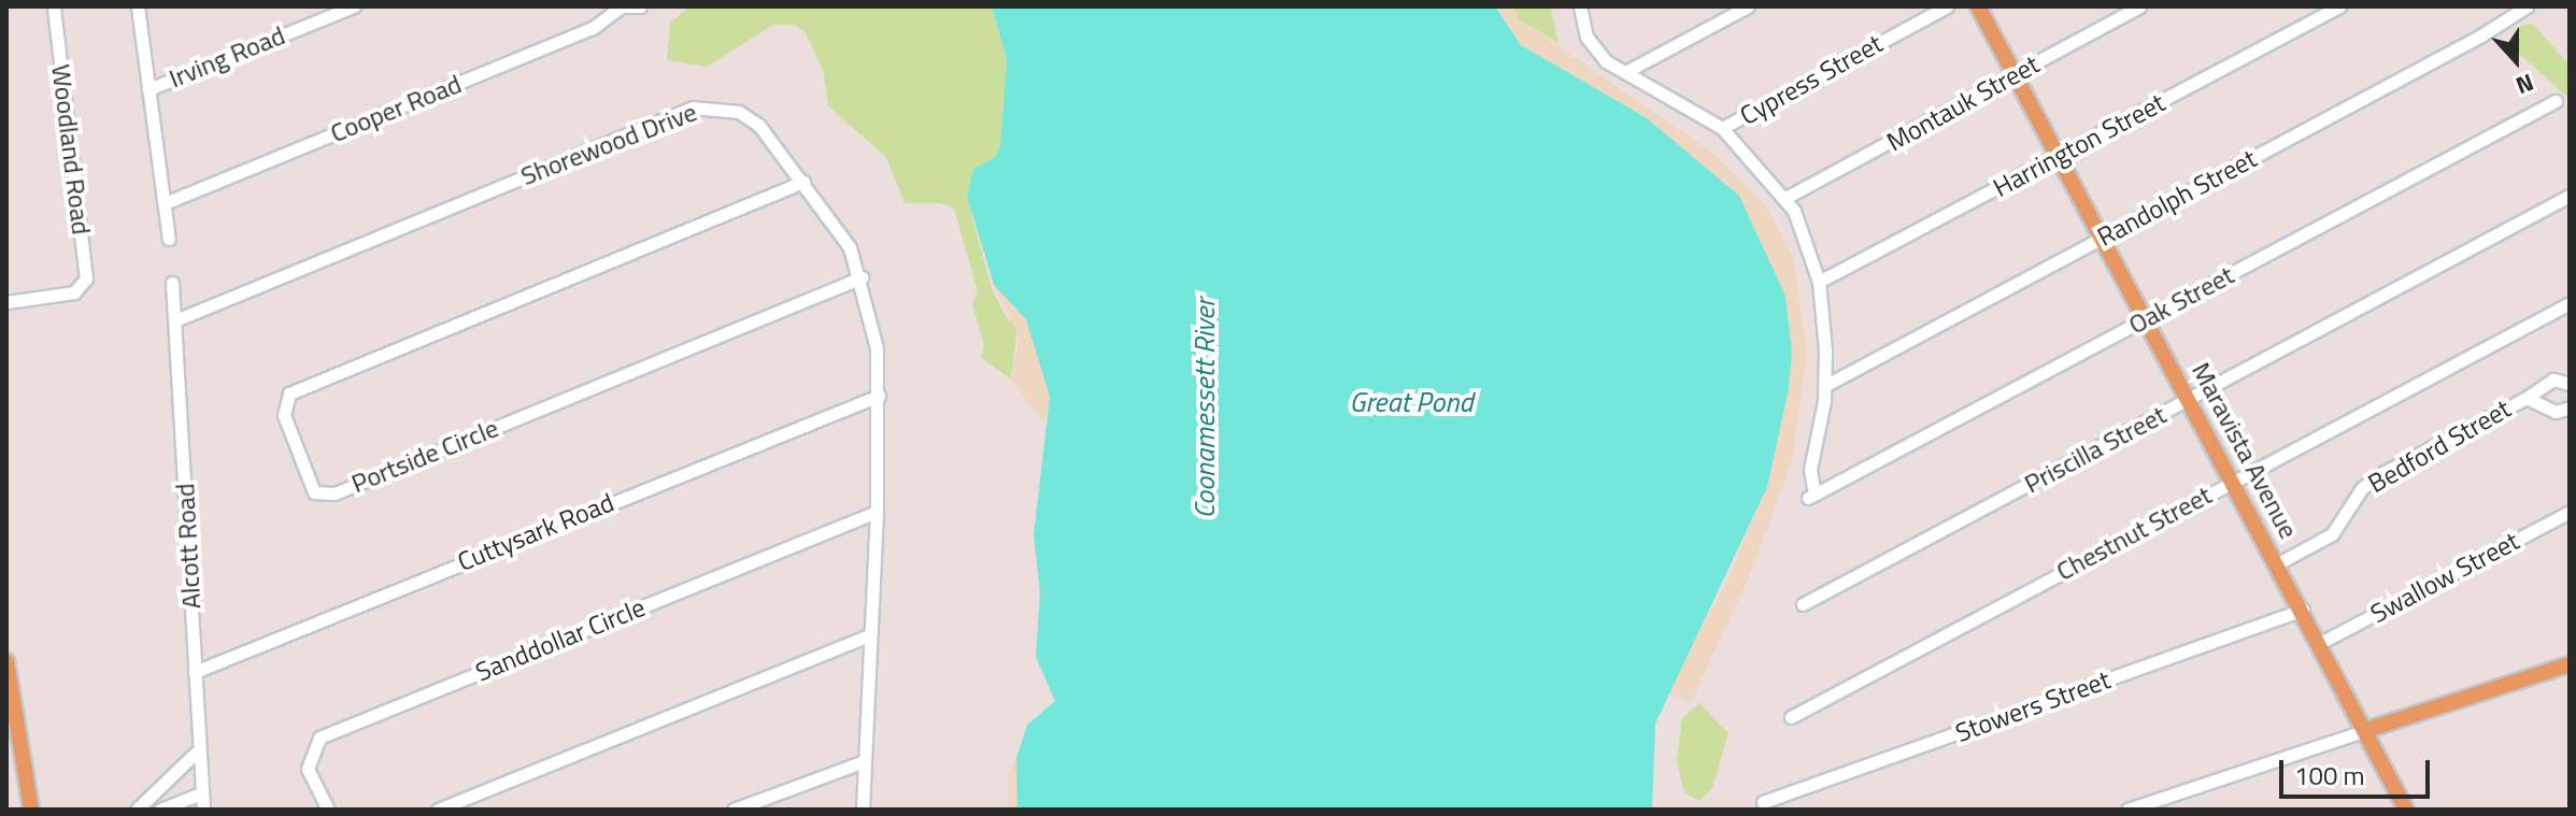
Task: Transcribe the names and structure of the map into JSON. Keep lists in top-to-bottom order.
{
  "streets": {
    "main road": ["Maravista Avenue"],
    "street": [
      "Irving Road",
      "Cypress Street",
      "Montauk Street",
      "Cooper Road",
      "Shorewood Drive",
      "Harrington Street",
      "Woodland Road",
      "Randolph Street",
      "Oak Street",
      "Bedford Street",
      "Priscilla Street",
      "Portside Circle",
      "Cuttysark Road",
      "Chestnut Street",
      "Alcott Road",
      "Swallow Street",
      "Sanddollar Circle",
      "Stowers Street"
    ]
  },
  "crossings": [
    ["Montauk Street", "Maravista Avenue"],
    ["Shorewood Drive", "Portside Circle"],
    ["Shorewood Drive", "Cuttysark Road"],
    ["Shorewood Drive", "Alcott Road"],
    ["Shorewood Drive", "Sanddollar Circle"],
    ["Harrington Street", "Maravista Avenue"],
    ["Randolph Street", "Oak Street"],
    ["Randolph Street", "Maravista Avenue"],
    ["Oak Street", "Maravista Avenue"],
    ["Bedford Street", "Maravista Avenue"],
    ["Priscilla Street", "Maravista Avenue"],
    ["Maravista Avenue", "Chestnut Street"],
    ["Maravista Avenue", "Swallow Street"],
    ["Maravista Avenue", "Stowers Street"],
    ["Cuttysark Road", "Alcott Road"]
  ],
  "water": ["Great Pond", "Coonamessett River"],
  "scale_bar": "100 m",
  "north": "bottom"
}
